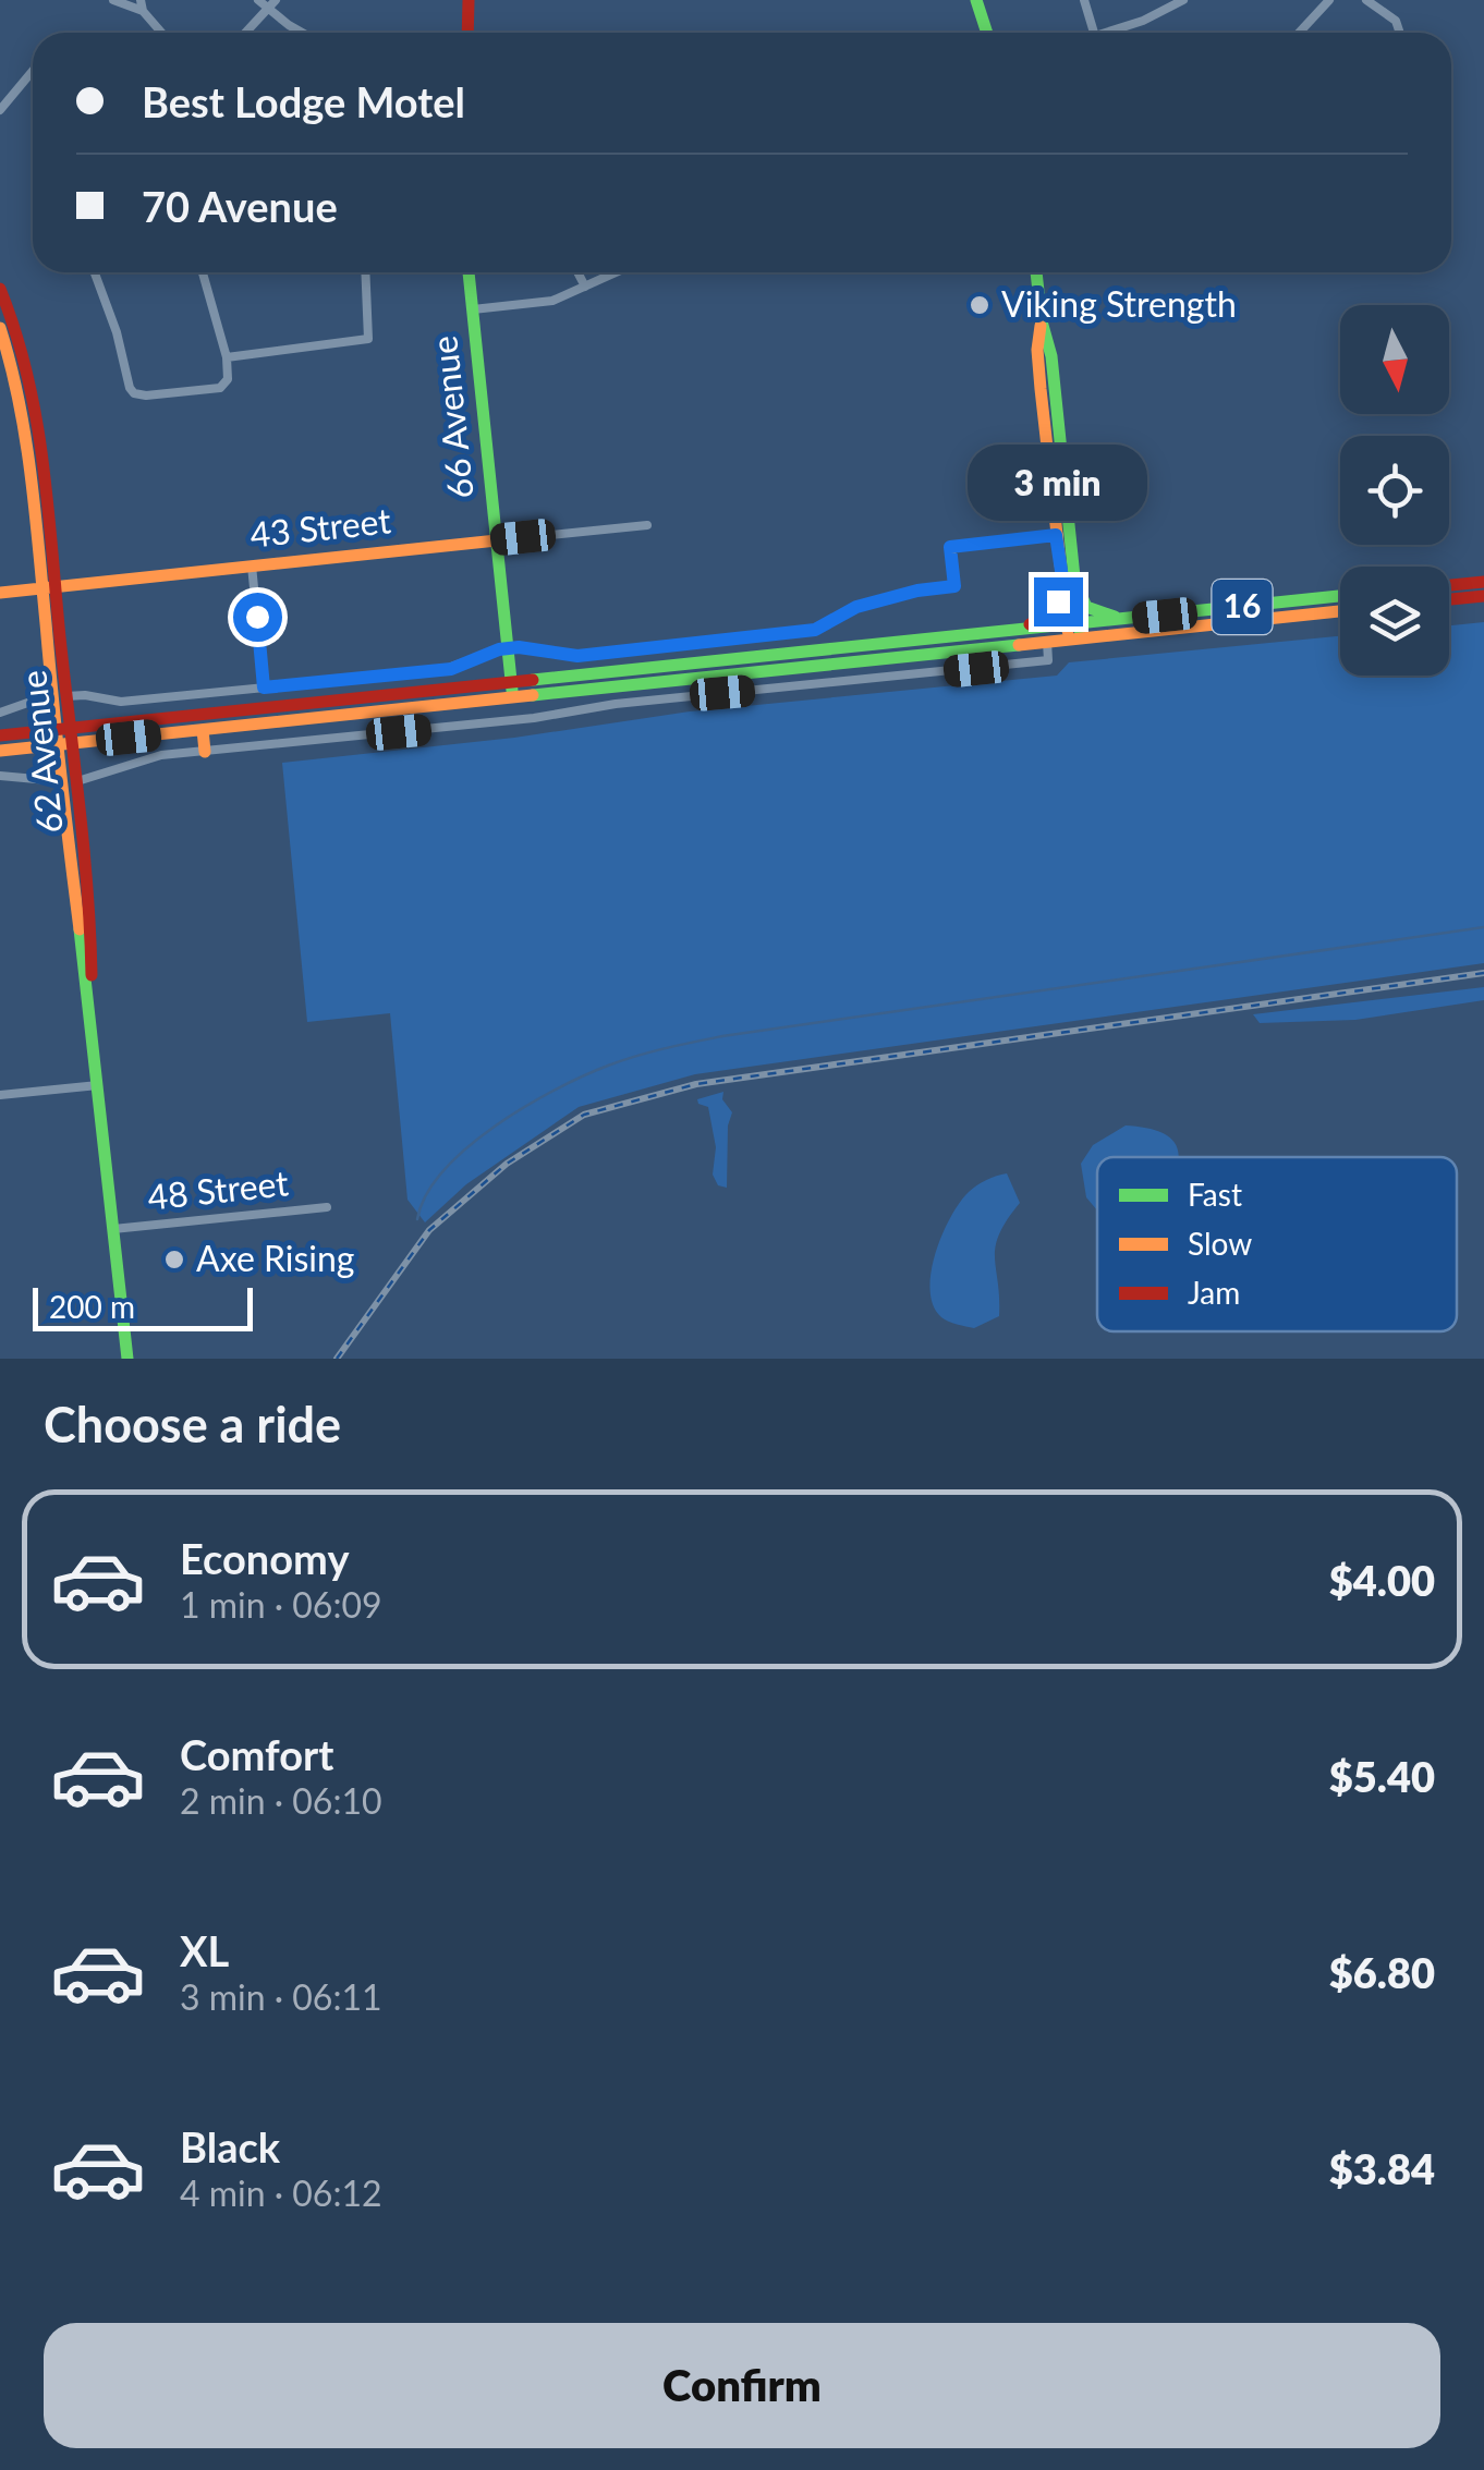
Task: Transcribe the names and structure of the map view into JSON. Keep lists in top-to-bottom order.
{
  "streets": {
    "main road": [
      "66 Avenue",
      "43 Street",
      "16",
      "62 Avenue"
    ],
    "street": ["48 Street"]
  },
  "crossings": [
    ["66 Avenue", "43 Street"],
    ["66 Avenue", "16"],
    ["43 Street", "62 Avenue"],
    ["16", "62 Avenue"],
    ["62 Avenue", "48 Street"]
  ],
  "places": ["Viking Strength", "Axe Rising"],
  "legend": ["Fast", "Slow", "Jam"],
  "scale_bar": "200 m",
  "north": "bottom",
  "page": {
    "banner": ["Best Lodge Motel", "70 Avenue"],
    "bubble": "3 min",
    "scale": "200 m",
    "heading": "Choose a ride",
    "list": [
      {
        "name": "Economy",
        "note": "1 min · 06:09",
        "value": "$4.00"
      },
      {
        "name": "Comfort",
        "note": "2 min · 06:10",
        "value": "$5.40"
      },
      {
        "name": "XL",
        "note": "3 min · 06:11",
        "value": "$6.80"
      },
      {
        "name": "Black",
        "note": "4 min · 06:12",
        "value": "$3.84"
      }
    ],
    "buttons": "Confirm"
  }
}
